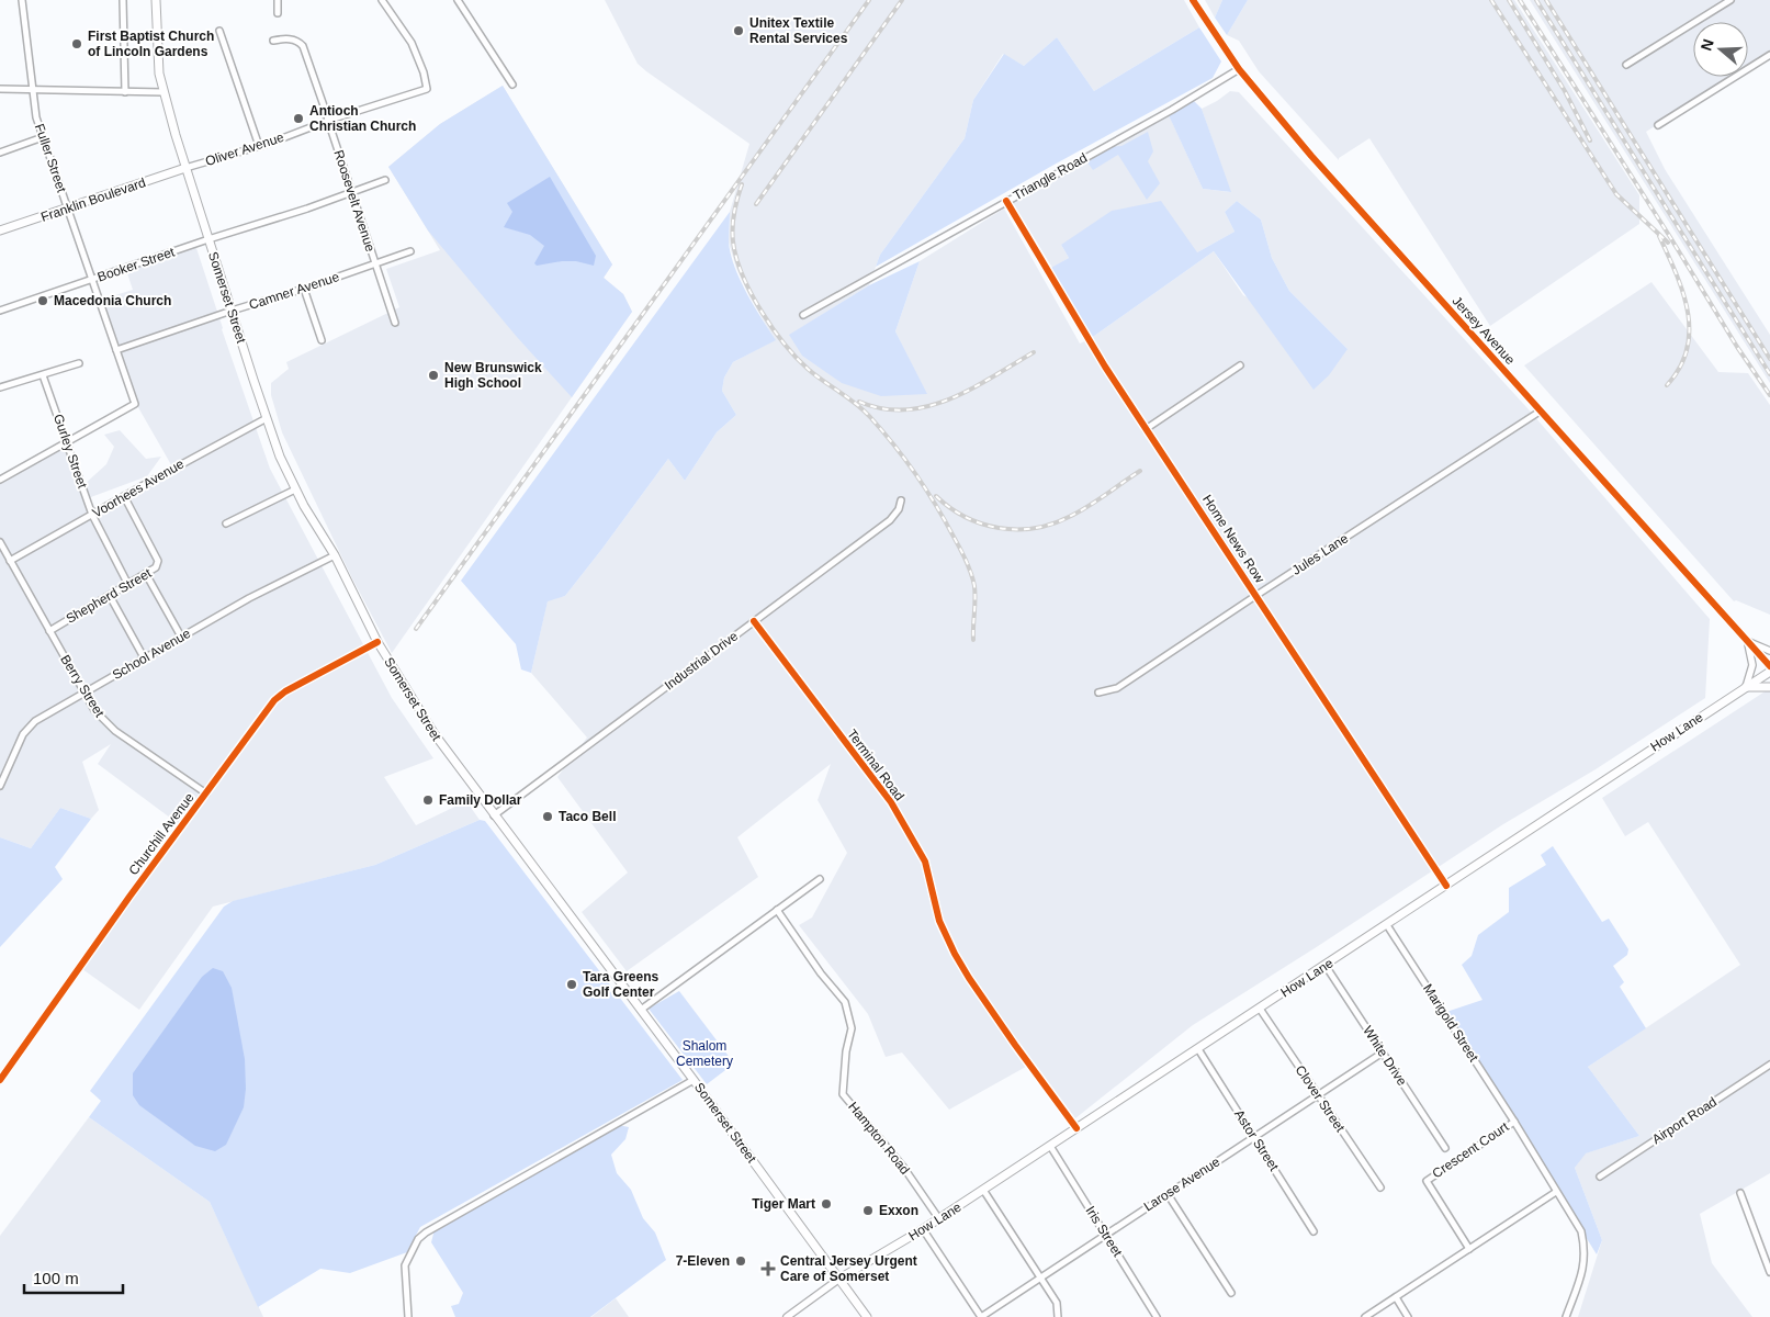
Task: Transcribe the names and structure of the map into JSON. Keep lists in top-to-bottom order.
{
  "streets": {
    "main road": ["Franklin Boulevard", "Somerset Street", "How Lane"],
    "street": [
      "Oliver Avenue",
      "Fuller Street",
      "Triangle Road",
      "Roosevelt Avenue",
      "Booker Street",
      "Camner Avenue",
      "Jersey Avenue",
      "Gurley Street",
      "Voorhees Avenue",
      "Home News Row",
      "Jules Lane",
      "Shepherd Street",
      "School Avenue",
      "Industrial Drive",
      "Berry Street",
      "Terminal Road",
      "Churchill Avenue",
      "Marigold Street",
      "White Drive",
      "Clover Street",
      "Airport Road",
      "Hampton Road",
      "Astor Street",
      "Crescent Court",
      "Larose Avenue",
      "Iris Street"
    ]
  },
  "crossings": [
    ["Oliver Avenue", "Franklin Boulevard"],
    ["Oliver Avenue", "Roosevelt Avenue"],
    ["Oliver Avenue", "Somerset Street"],
    ["Fuller Street", "Franklin Boulevard"],
    ["Fuller Street", "Booker Street"],
    ["Fuller Street", "Camner Avenue"],
    ["Fuller Street", "Gurley Street"],
    ["Triangle Road", "Jersey Avenue"],
    ["Triangle Road", "Home News Row"],
    ["Franklin Boulevard", "Somerset Street"],
    ["Roosevelt Avenue", "Booker Street"],
    ["Roosevelt Avenue", "Camner Avenue"],
    ["Booker Street", "Somerset Street"],
    ["Camner Avenue", "Somerset Street"],
    ["Somerset Street", "Voorhees Avenue"],
    ["Somerset Street", "School Avenue"],
    ["Somerset Street", "Industrial Drive"],
    ["Somerset Street", "How Lane"],
    ["Somerset Street", "Churchill Avenue"],
    ["Jersey Avenue", "Jules Lane"],
    ["Gurley Street", "Voorhees Avenue"],
    ["Gurley Street", "Shepherd Street"],
    ["Voorhees Avenue", "Shepherd Street"],
    ["Voorhees Avenue", "Berry Street"],
    ["Home News Row", "Jules Lane"],
    ["Home News Row", "How Lane"],
    ["Shepherd Street", "Berry Street"],
    ["School Avenue", "Berry Street"],
    ["Industrial Drive", "Terminal Road"],
    ["Berry Street", "Churchill Avenue"],
    ["How Lane", "Terminal Road"],
    ["How Lane", "Marigold Street"],
    ["How Lane", "White Drive"],
    ["How Lane", "Clover Street"],
    ["How Lane", "Hampton Road"],
    ["How Lane", "Astor Street"],
    ["How Lane", "Iris Street"],
    ["Marigold Street", "Crescent Court"],
    ["White Drive", "Larose Avenue"],
    ["Clover Street", "Larose Avenue"],
    ["Astor Street", "Larose Avenue"],
    ["Larose Avenue", "Iris Street"]
  ],
  "parks": ["Shalom Cemetery"],
  "places": {
    "other": [
      "Unitex Textile Rental Services",
      "First Baptist Church of Lincoln Gardens",
      "Antioch Christian Church",
      "Macedonia Church",
      "New Brunswick High School",
      "Family Dollar",
      "Taco Bell",
      "Tara Greens Golf Center",
      "Tiger Mart",
      "Exxon",
      "7-Eleven"
    ],
    "health": ["Central Jersey Urgent Care of Somerset"]
  },
  "scale_bar": "100 m",
  "north": "left"
}
